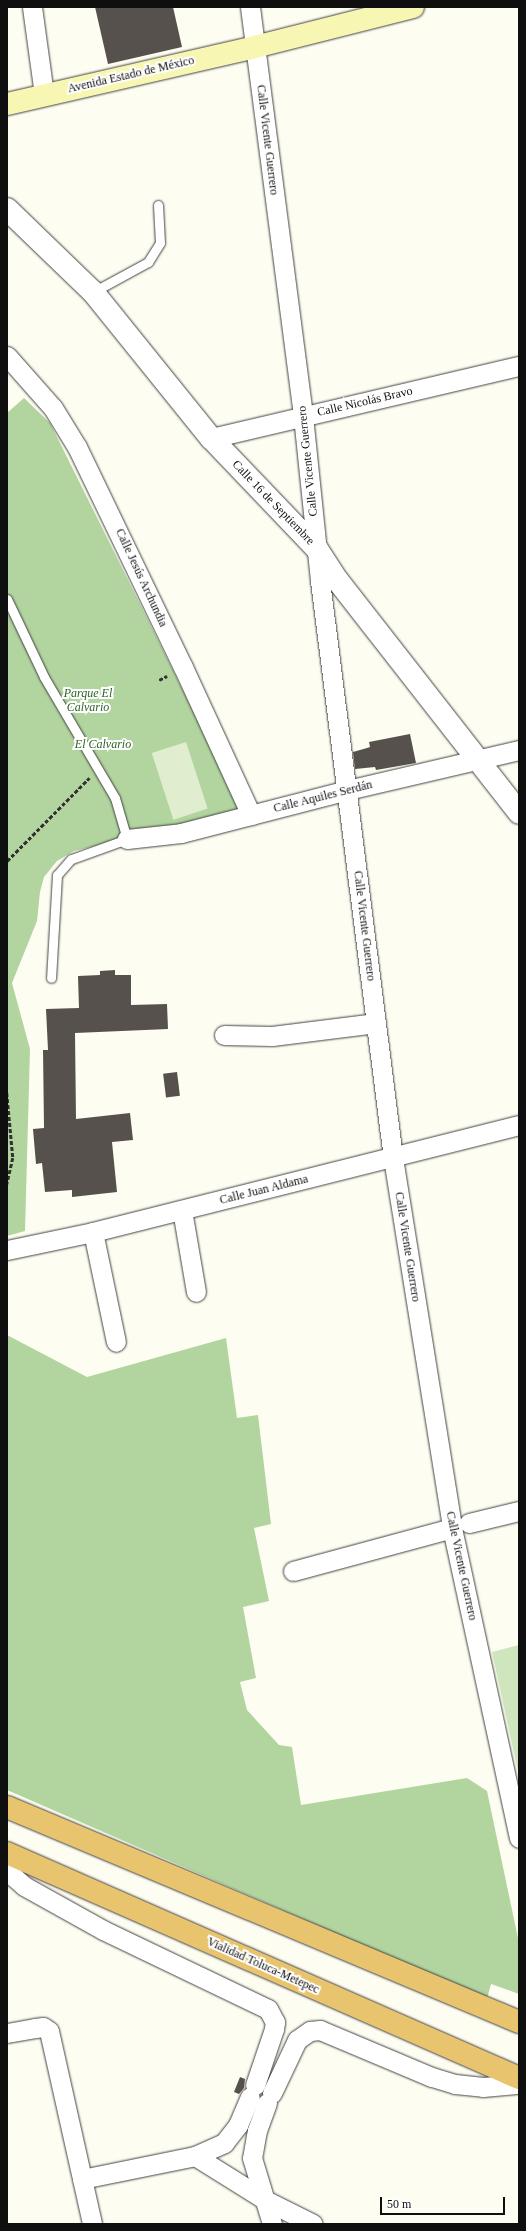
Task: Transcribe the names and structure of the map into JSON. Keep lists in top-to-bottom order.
{
  "streets": {
    "highway": ["Vialidad Toluca-Metepec"],
    "main road": ["Avenida Estado de México"],
    "street": [
      "Calle Vicente Guerrero",
      "Calle Nicolás Bravo",
      "Calle 16 de Septiembre",
      "Calle Jesús Archundia",
      "Calle Aquiles Serdán",
      "Calle Juan Aldama"
    ]
  },
  "crossings": [
    ["Avenida Estado de México", "Calle Vicente Guerrero"],
    ["Calle Vicente Guerrero", "Calle Nicolás Bravo"],
    ["Calle Vicente Guerrero", "Calle 16 de Septiembre"],
    ["Calle Vicente Guerrero", "Calle Aquiles Serdán"],
    ["Calle Vicente Guerrero", "Calle Juan Aldama"],
    ["Calle Nicolás Bravo", "Calle 16 de Septiembre"],
    ["Calle 16 de Septiembre", "Calle Aquiles Serdán"],
    ["Calle Jesús Archundia", "Calle Aquiles Serdán"]
  ],
  "parks": ["Parque El Calvario", "El Calvario"],
  "scale_bar": "50 m"
}
